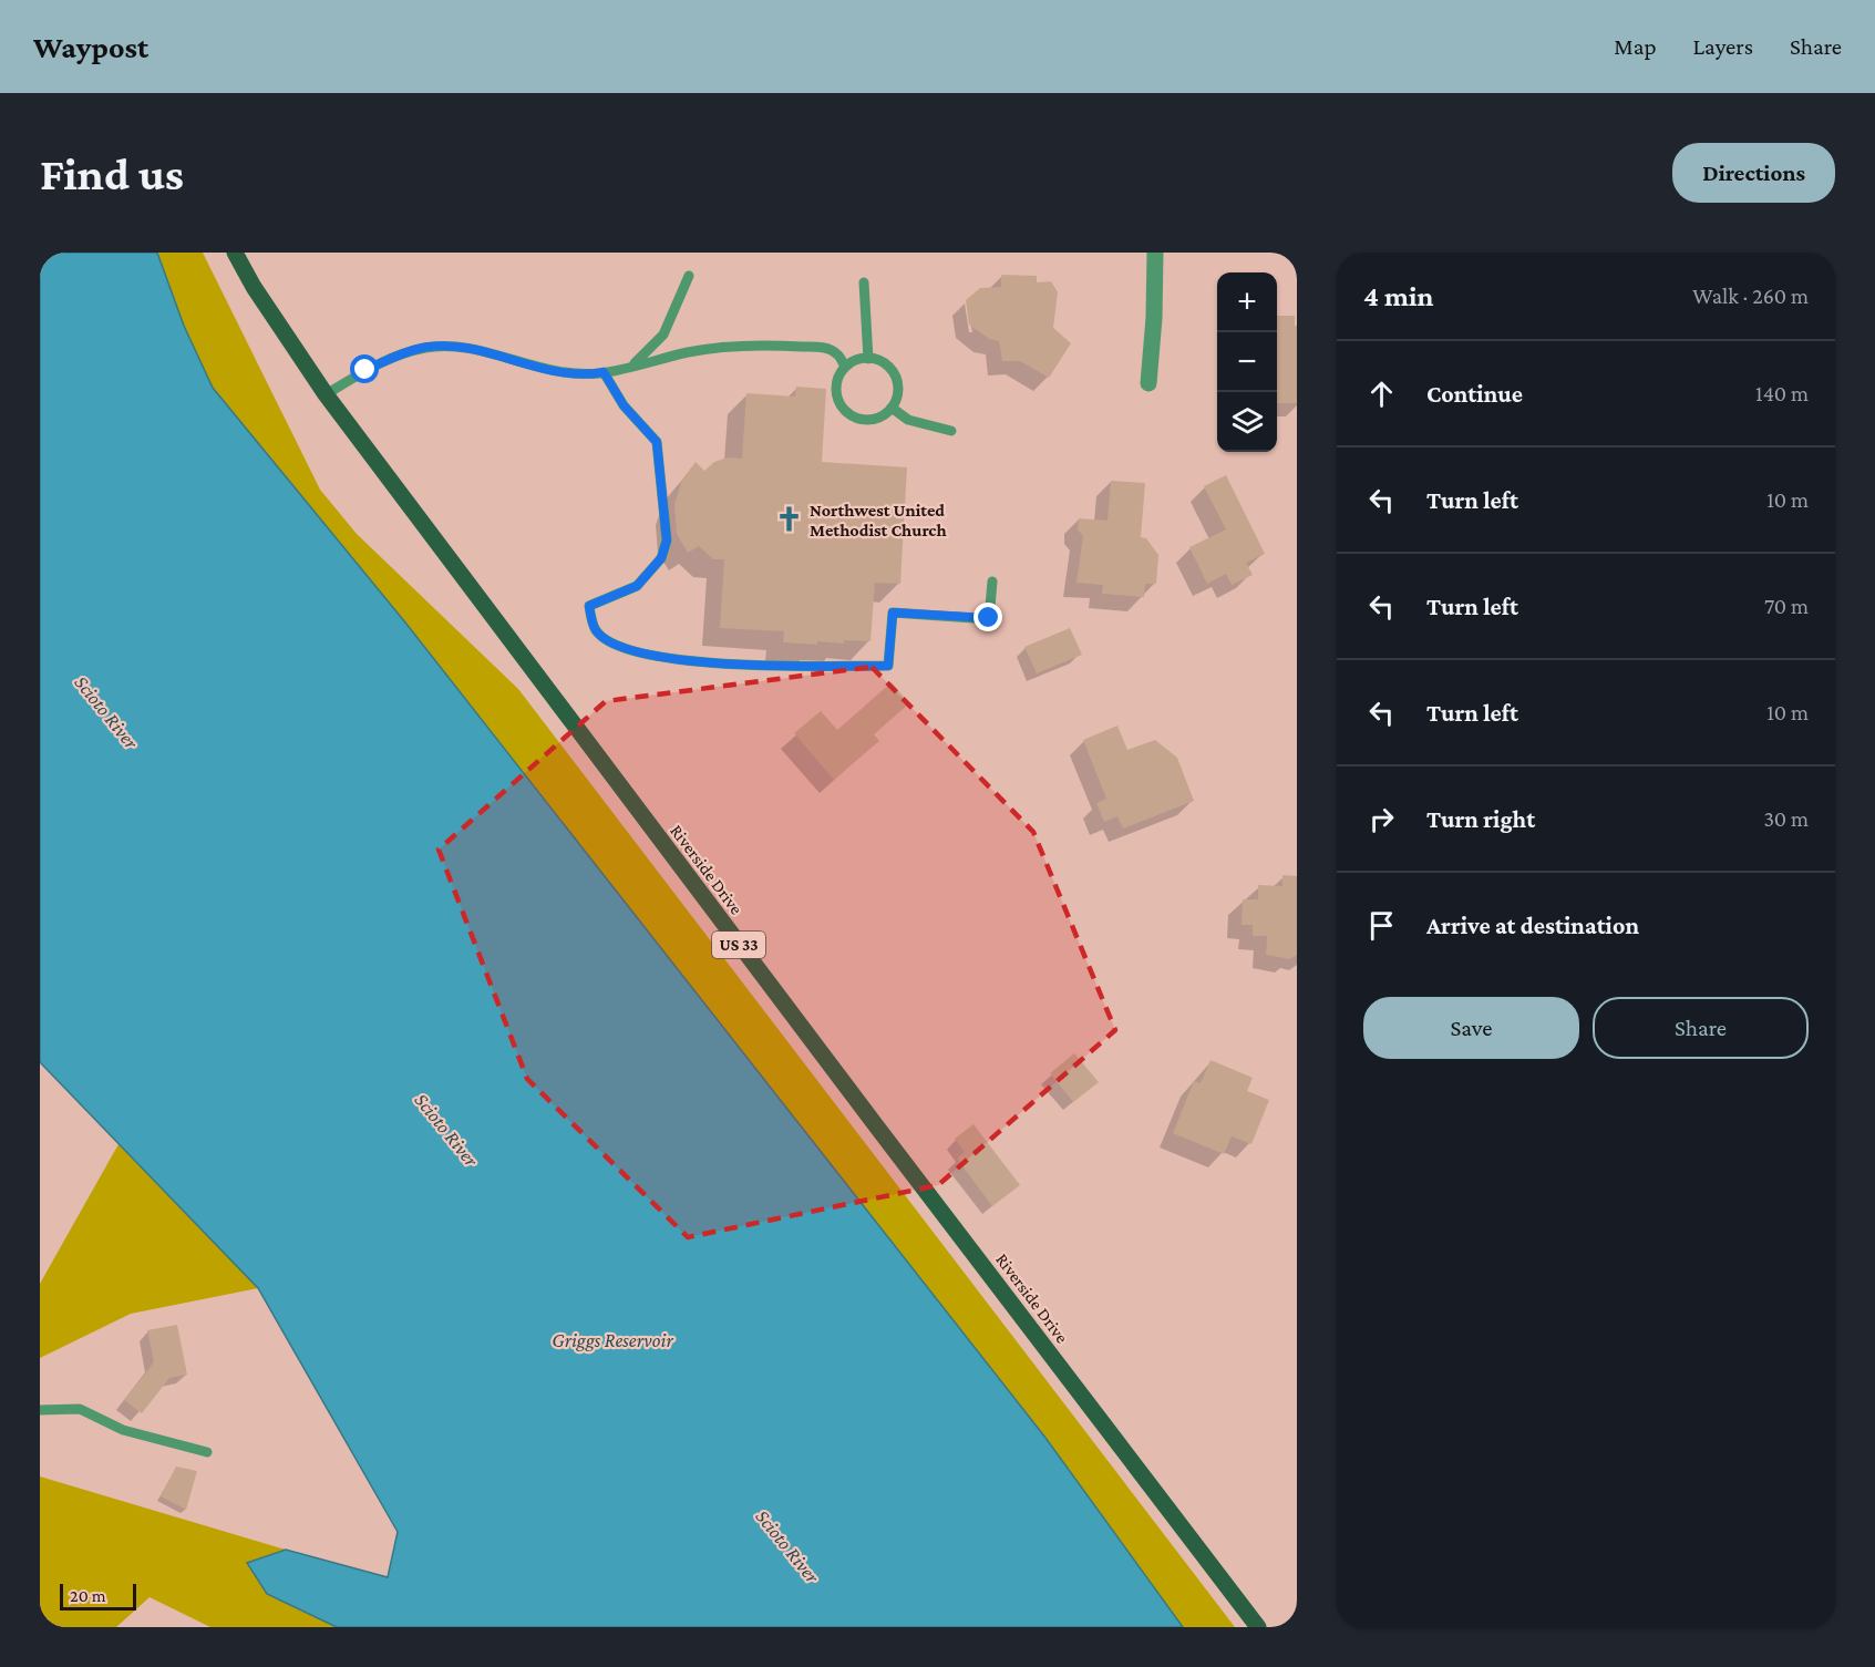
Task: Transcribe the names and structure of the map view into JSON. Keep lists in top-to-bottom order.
{
  "streets": {
    "main road": ["Riverside Drive", "US 33"]
  },
  "water": ["Scioto River", "Griggs Reservoir"],
  "places": {
    "church": ["Northwest United Methodist Church"]
  },
  "scale_bar": "20 m",
  "page": {
    "header": "Waypost",
    "nav": ["Map", "Layers", "Share"],
    "buttons": [
      "Directions",
      ["Save", "Share"]
    ],
    "title": "Find us",
    "heading": ["4 min", "Walk · 260 m"],
    "map_buttons": ["+", "−"],
    "list": [
      ["Continue", "140 m"],
      ["Turn left", "10 m"],
      ["Turn left", "70 m"],
      ["Turn left", "10 m"],
      ["Turn right", "30 m"],
      "Arrive at destination"
    ],
    "scale": "20 m"
  }
}
